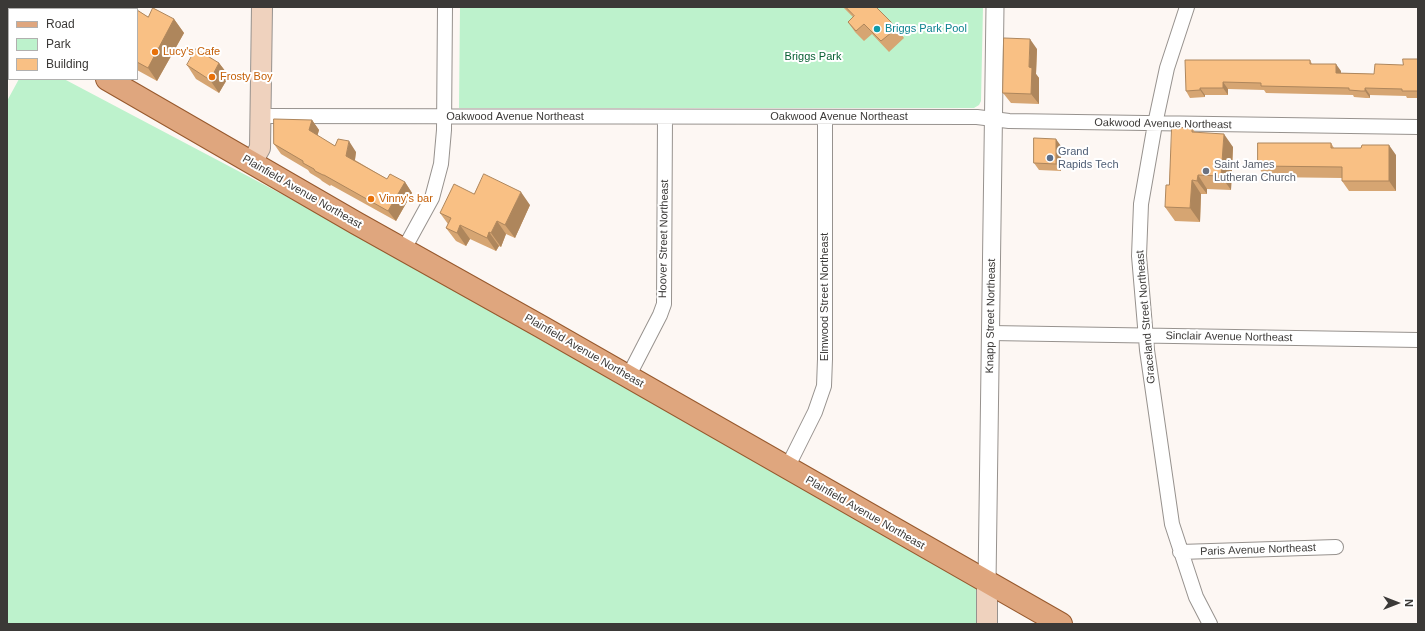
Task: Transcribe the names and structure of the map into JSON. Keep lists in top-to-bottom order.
{
  "streets": {
    "main road": ["Plainfield Avenue Northeast", "Knapp Street Northeast"],
    "street": [
      "Oakwood Avenue Northeast",
      "Hoover Street Northeast",
      "Elmwood Street Northeast",
      "Graceland Street Northeast",
      "Sinclair Avenue Northeast",
      "Paris Avenue Northeast"
    ]
  },
  "crossings": [
    ["Oakwood Avenue Northeast", "Hoover Street Northeast"],
    ["Oakwood Avenue Northeast", "Elmwood Street Northeast"],
    ["Oakwood Avenue Northeast", "Knapp Street Northeast"],
    ["Oakwood Avenue Northeast", "Graceland Street Northeast"],
    ["Plainfield Avenue Northeast", "Hoover Street Northeast"],
    ["Plainfield Avenue Northeast", "Elmwood Street Northeast"],
    ["Plainfield Avenue Northeast", "Knapp Street Northeast"],
    ["Knapp Street Northeast", "Sinclair Avenue Northeast"],
    ["Graceland Street Northeast", "Sinclair Avenue Northeast"],
    ["Graceland Street Northeast", "Paris Avenue Northeast"]
  ],
  "parks": ["Briggs Park"],
  "places": [
    "Briggs Park Pool",
    "Lucy's Cafe",
    "Frosty Boy",
    "Grand Rapids Tech",
    "Saint James Lutheran Church",
    "Vinny's bar"
  ],
  "legend": ["Road", "Park", "Building"],
  "north": "right"
}
